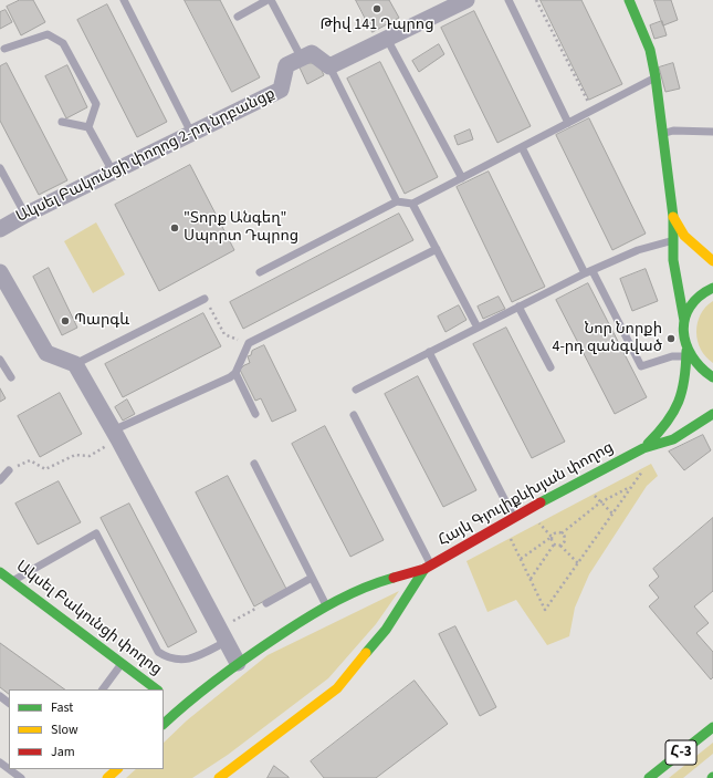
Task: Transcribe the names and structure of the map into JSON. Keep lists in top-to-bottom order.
{
  "streets": {
    "main road": ["Հայկ Գյուլիքևխյան փողոց", "Ակսել Բակունցի փողոց", "Հ-3"],
    "street": ["Ակսել Բակունցի փողոց 2-րդ նրբանցք"]
  },
  "places": [
    "Թիվ 141 Դպրոց",
    "\"Տորք Անգեղ\" Սպորտ Դպրոց",
    "Պարգև",
    "Նոր Նորքի 4-րդ զանգված"
  ],
  "legend": ["Fast", "Slow", "Jam"]
}
